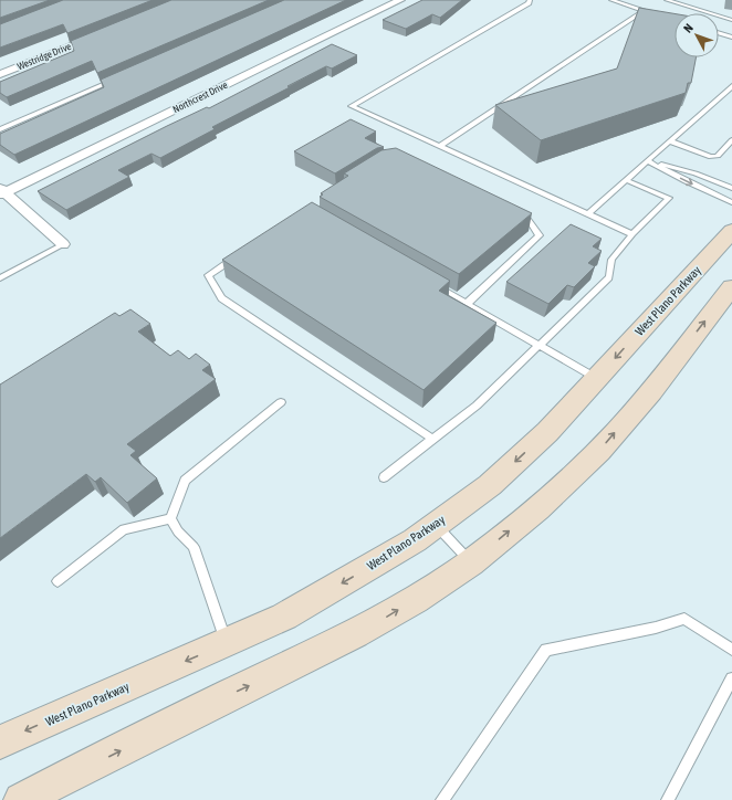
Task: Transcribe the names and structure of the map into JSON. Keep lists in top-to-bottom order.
{
  "streets": {
    "main road": ["West Plano Parkway"],
    "street": ["Westridge Drive", "Northcrest Drive"]
  },
  "north": "top left"
}
